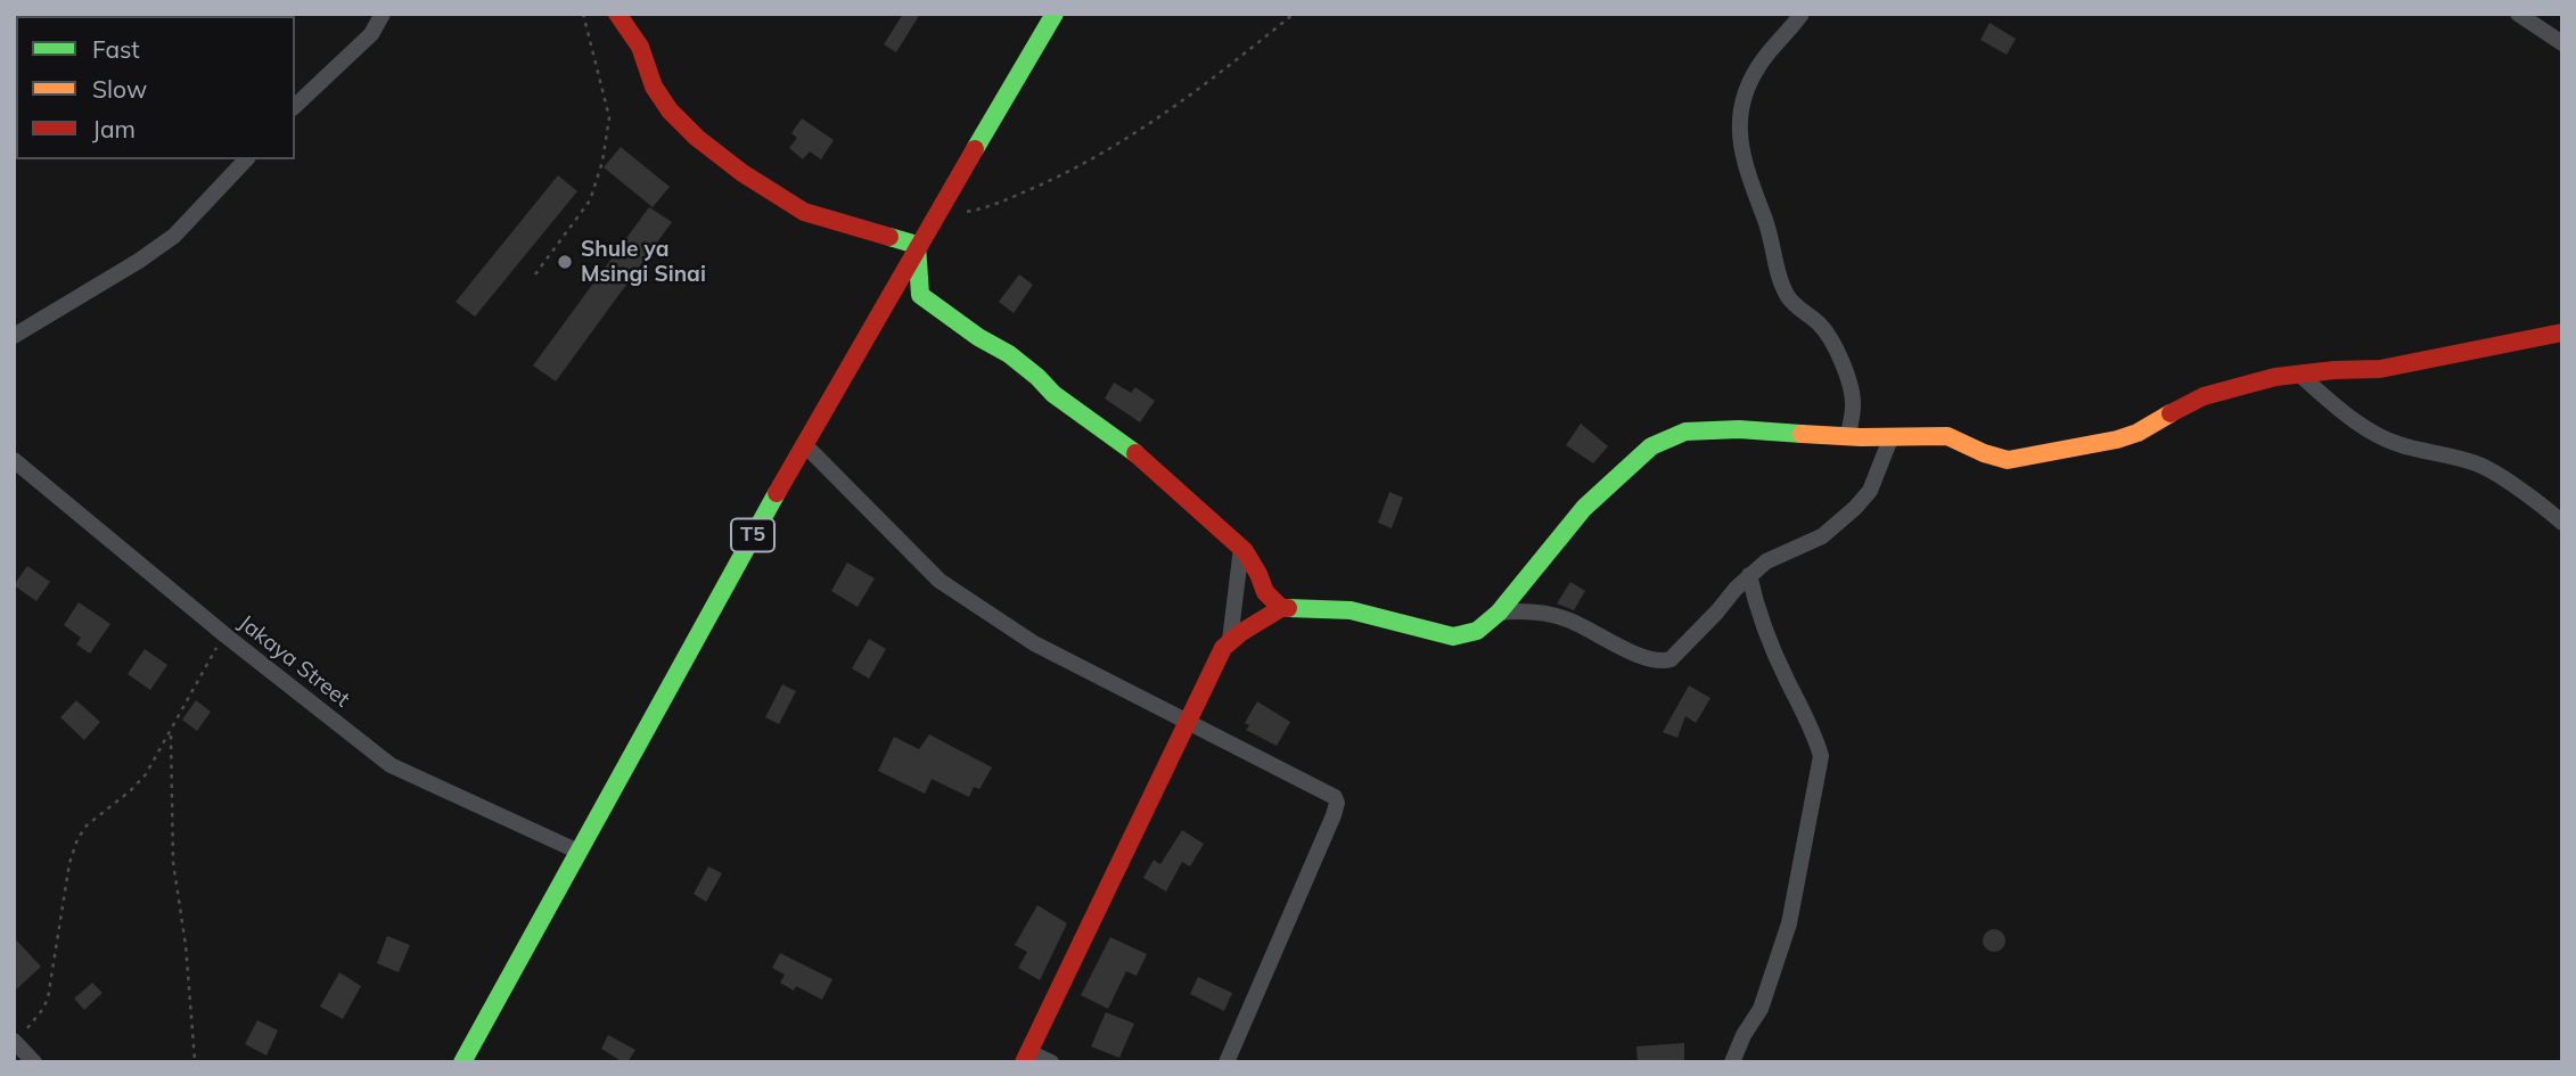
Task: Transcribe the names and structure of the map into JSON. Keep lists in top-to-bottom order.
{
  "streets": {
    "main road": ["T5"],
    "street": ["Jakaya Street"]
  },
  "crossings": [
    ["T5", "Jakaya Street"]
  ],
  "places": ["Shule ya Msingi Sinai"],
  "legend": ["Fast", "Slow", "Jam"]
}
